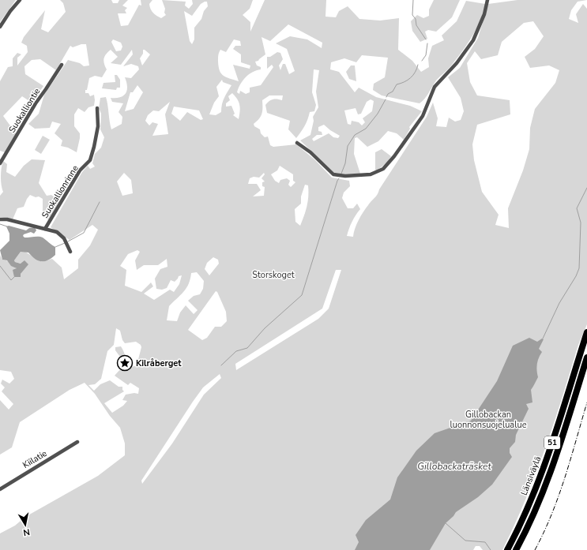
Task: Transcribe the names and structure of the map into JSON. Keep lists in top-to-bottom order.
{
  "streets": {
    "highway": ["51", "Länsiväylä"],
    "street": ["Suokalliontie", "Suokallionrinne", "Kiilatie"]
  },
  "water": ["Gillobackaträsket"],
  "parks": ["Storskoget", "Gillobackan luonnonsuojelualue"],
  "places": {
    "place": ["Kilråberget"]
  },
  "north": "bottom"
}
